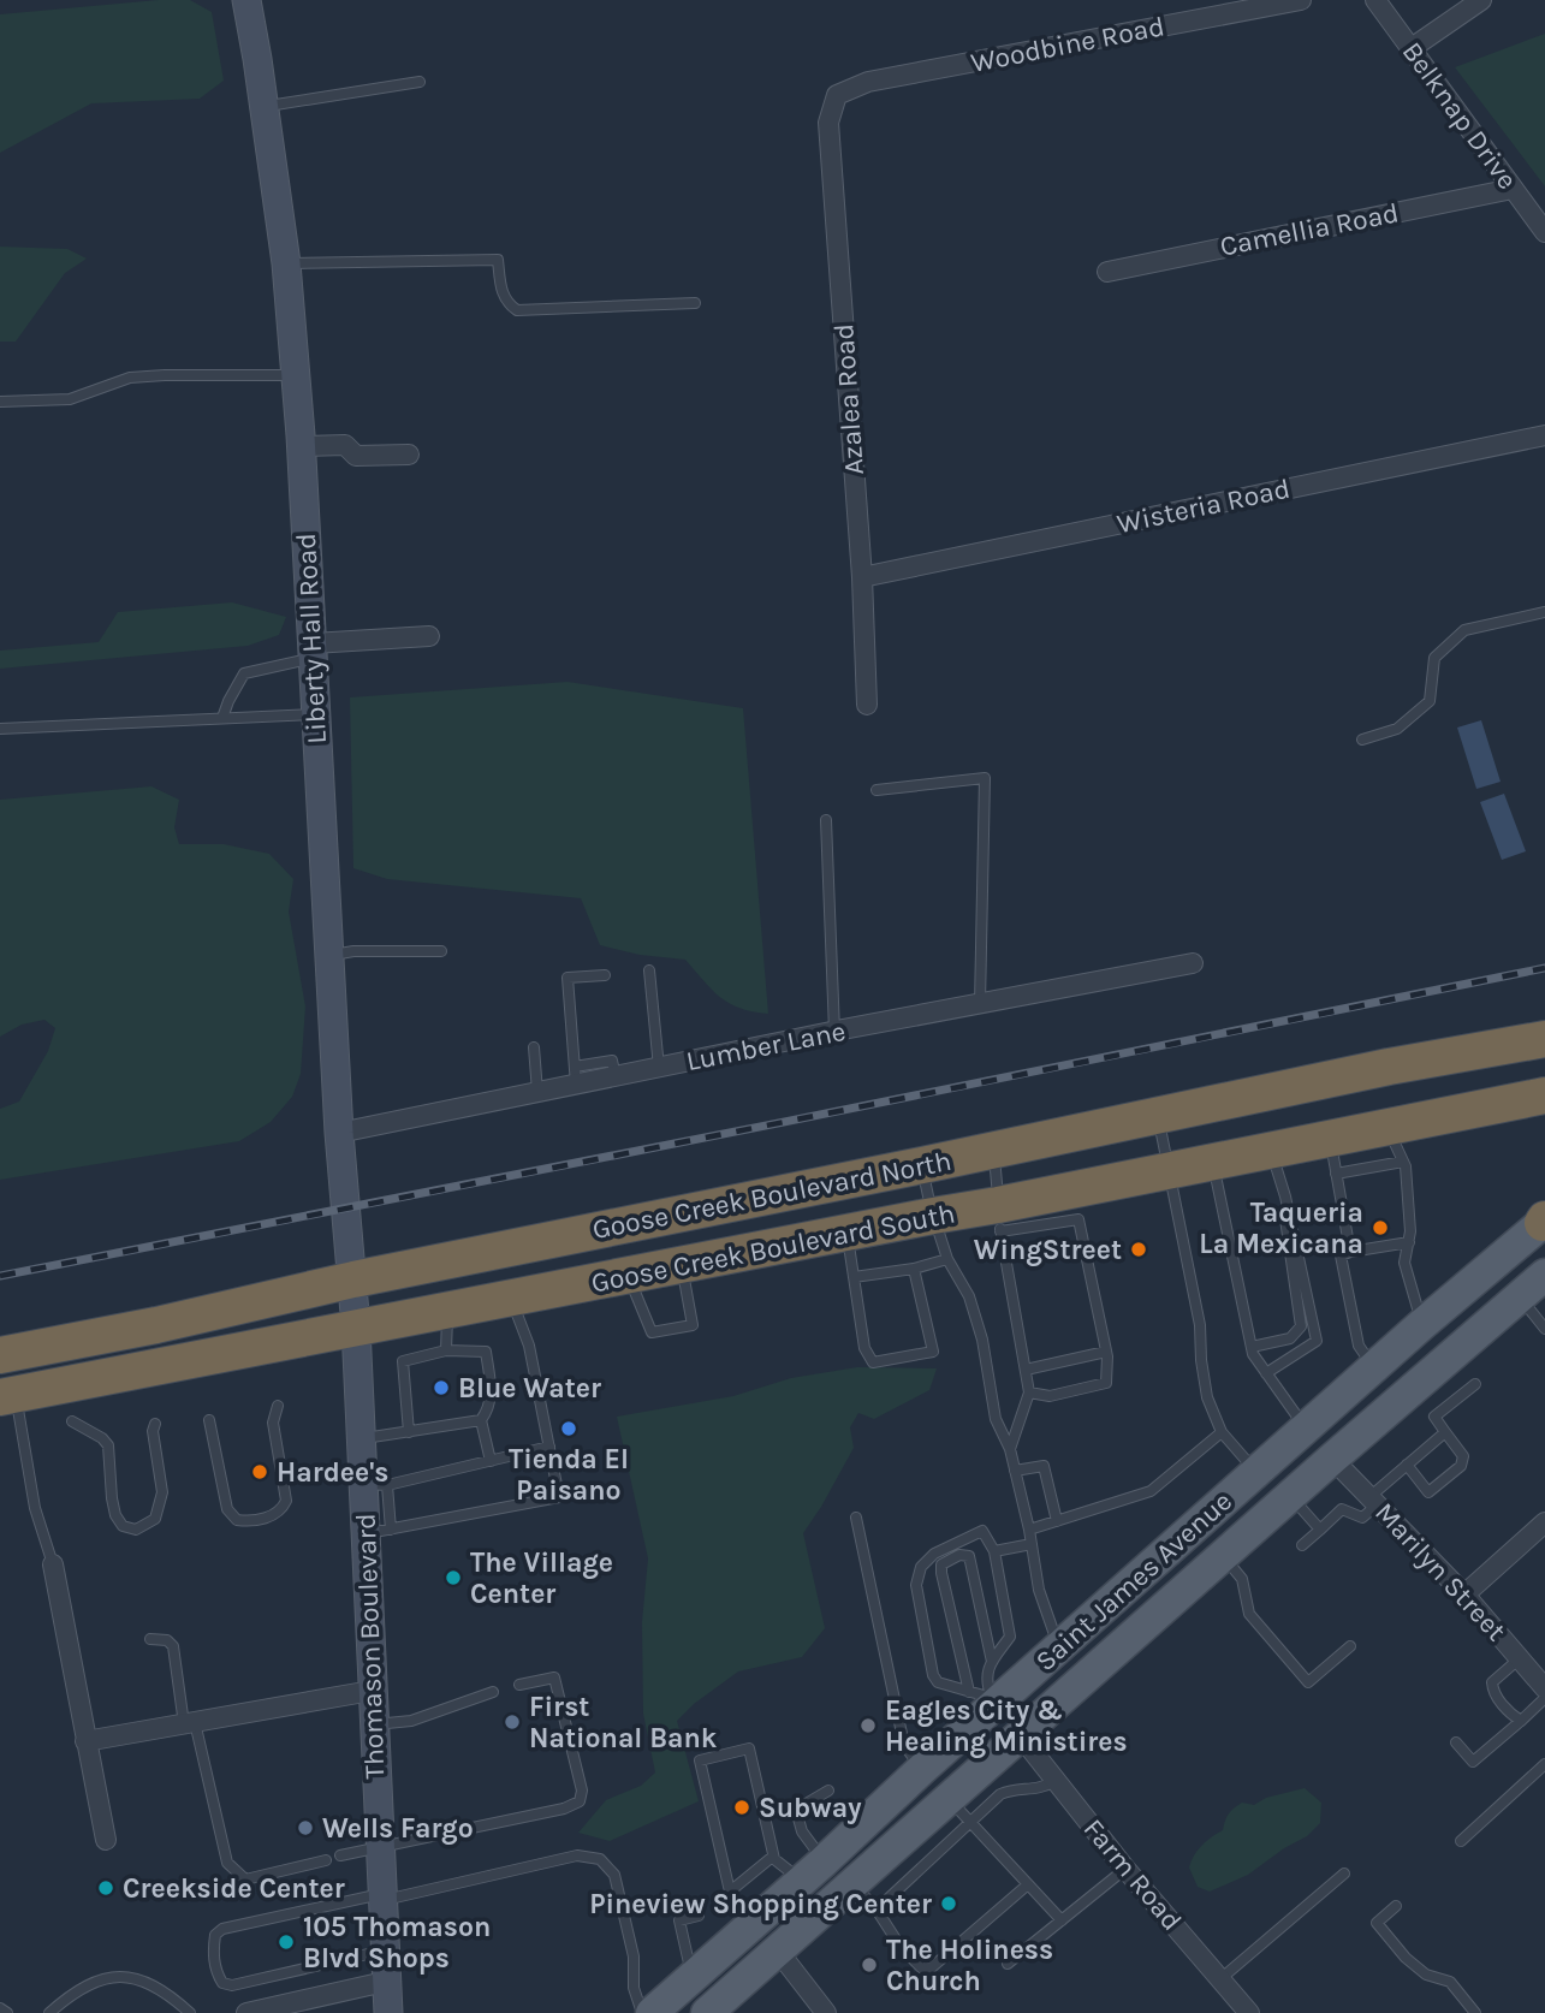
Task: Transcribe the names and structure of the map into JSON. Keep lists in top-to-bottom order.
{
  "streets": {
    "highway": ["Goose Creek Boulevard North", "Goose Creek Boulevard South"],
    "main road": ["Liberty Hall Road", "Saint James Avenue", "Thomason Boulevard"],
    "street": [
      "Woodbine Road",
      "Belknap Drive",
      "Camellia Road",
      "Azalea Road",
      "Wisteria Road",
      "Lumber Lane",
      "Marilyn Street",
      "Farm Road"
    ]
  },
  "crossings": [
    ["Woodbine Road", "Azalea Road"],
    ["Belknap Drive", "Camellia Road"],
    ["Azalea Road", "Wisteria Road"],
    ["Liberty Hall Road", "Lumber Lane"],
    ["Liberty Hall Road", "Goose Creek Boulevard North"],
    ["Liberty Hall Road", "Thomason Boulevard"],
    ["Goose Creek Boulevard North", "Goose Creek Boulevard South"],
    ["Goose Creek Boulevard North", "Thomason Boulevard"],
    ["Goose Creek Boulevard South", "Thomason Boulevard"],
    ["Marilyn Street", "Saint James Avenue"],
    ["Saint James Avenue", "Farm Road"]
  ],
  "places": [
    "Taqueria La Mexicana",
    "WingStreet",
    "Blue Water",
    "Tienda El Paisano",
    "Hardee's",
    "The Village Center",
    "First National Bank",
    "Eagles City & Healing Ministires",
    "Subway",
    "Wells Fargo",
    "Creekside Center",
    "Pineview Shopping Center",
    "105 Thomason Blvd Shops",
    "The Holiness Church"
  ]
}
